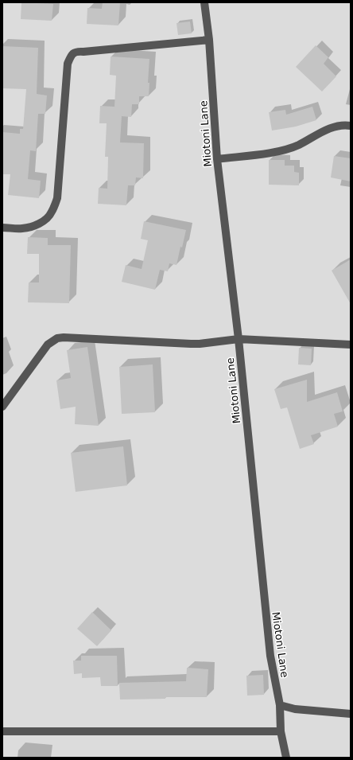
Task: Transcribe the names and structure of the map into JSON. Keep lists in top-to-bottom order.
{
  "streets": {
    "street": ["Miotoni Lane"]
  }
}
